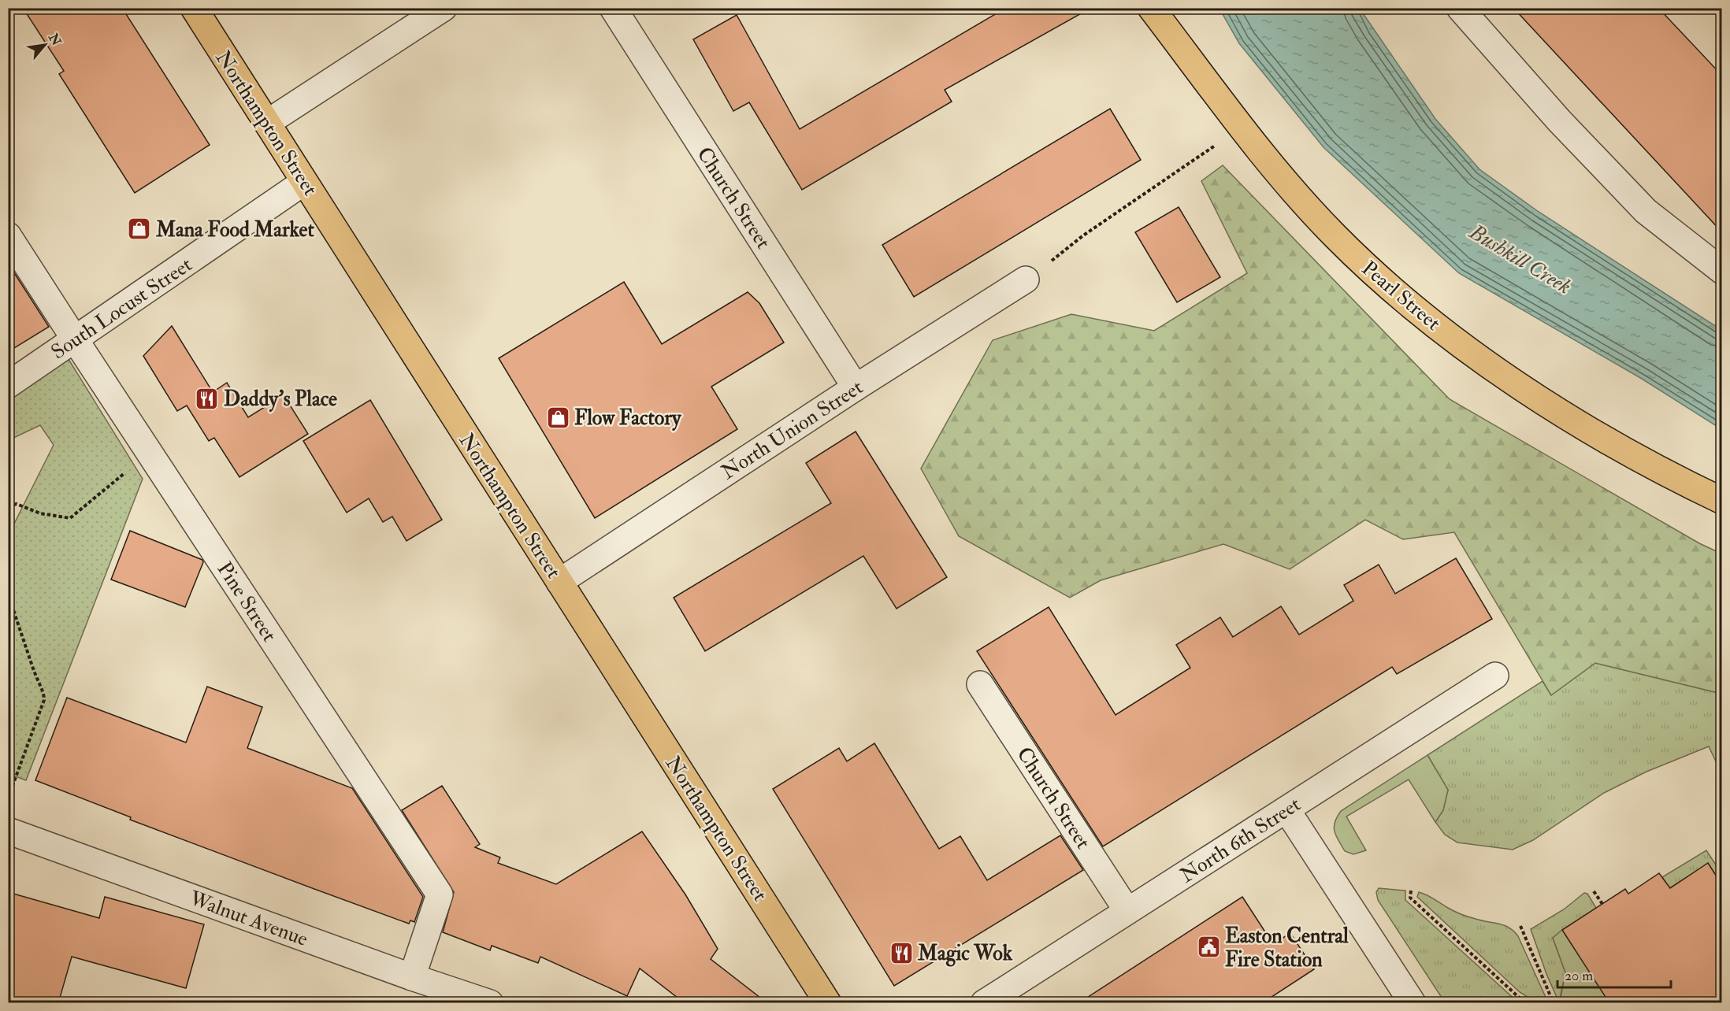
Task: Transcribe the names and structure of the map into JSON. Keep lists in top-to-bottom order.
{
  "streets": {
    "main road": ["Northampton Street", "Pearl Street"],
    "street": [
      "Church Street",
      "South Locust Street",
      "North Union Street",
      "Pine Street",
      "North 6th Street",
      "Walnut Avenue"
    ]
  },
  "crossings": [
    ["Northampton Street", "South Locust Street"],
    ["Northampton Street", "North Union Street"],
    ["Church Street", "North Union Street"],
    ["Church Street", "North 6th Street"],
    ["South Locust Street", "Pine Street"],
    ["Pine Street", "Walnut Avenue"]
  ],
  "water": ["Bushkill Creek"],
  "places": {
    "shop": ["Mana Food Market", "Flow Factory"],
    "restaurant": ["Daddy's Place", "Magic Wok"],
    "public building": ["Easton Central Fire Station"]
  },
  "scale_bar": "20 m",
  "north": "top right"
}
